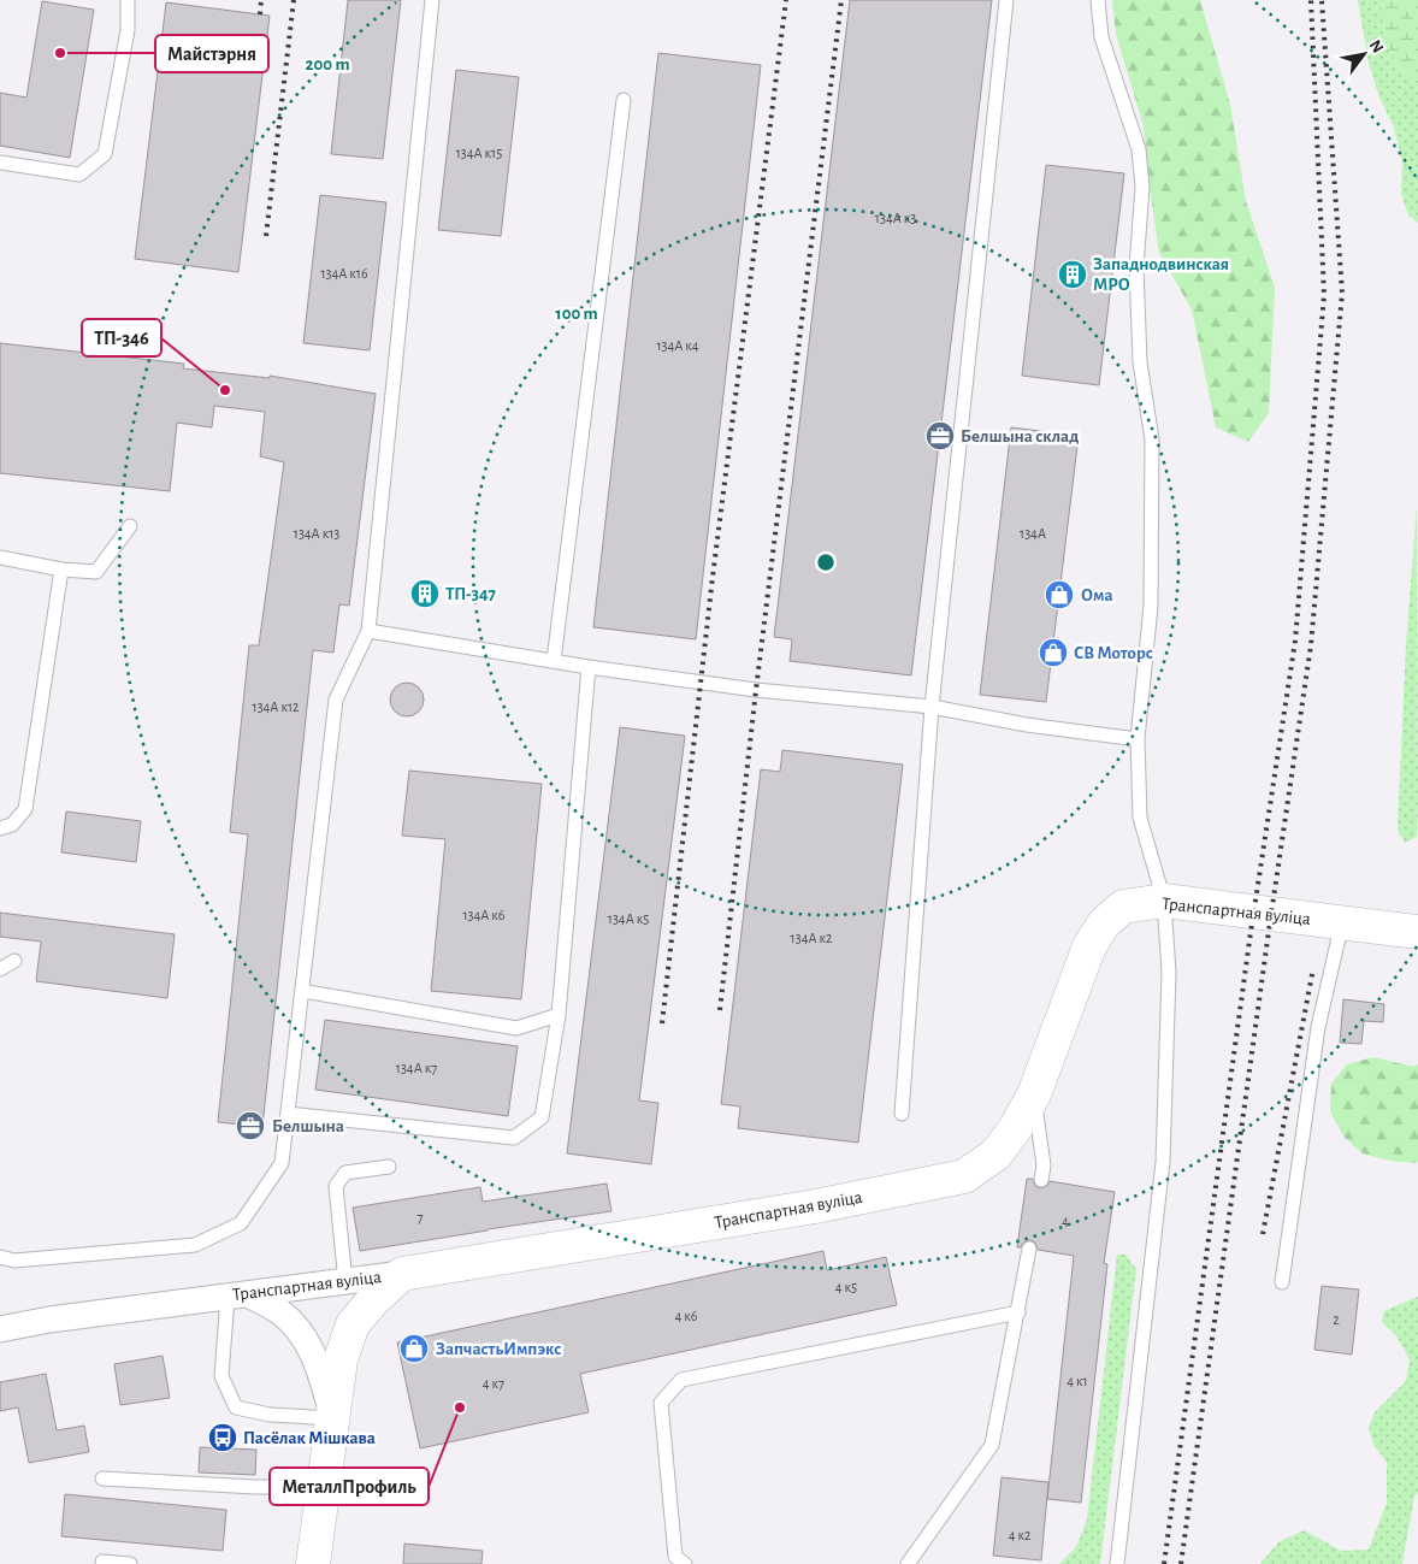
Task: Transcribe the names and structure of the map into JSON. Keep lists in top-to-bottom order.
{
  "streets": {
    "main road": ["Транспартная вуліца"]
  },
  "places": {
    "other": ["Майстэрня", "ТП-346", "МеталлПрофиль"],
    "building": ["Западнодвинская МРО", "ТП-347"],
    "office": ["Белшына склад", "Белшына"],
    "shop": ["Ома", "СВ Моторс", "ЗапчастьИмпэкс"],
    "bus stop": ["Пасёлак Мішкава"]
  },
  "house_numbers": [
    "134А к15",
    "134А к3",
    "134А к16",
    "134А к4",
    "134А к13",
    "134А",
    "134А к12",
    "134А к6",
    "134А к5",
    "134А к2",
    "134А к7",
    "7",
    "4",
    "4 к5",
    "4 к6",
    "2",
    "4 к1",
    "4 к7",
    "4 к2"
  ],
  "north": "top right",
  "rings": ["200 m", "100 m"]
}
